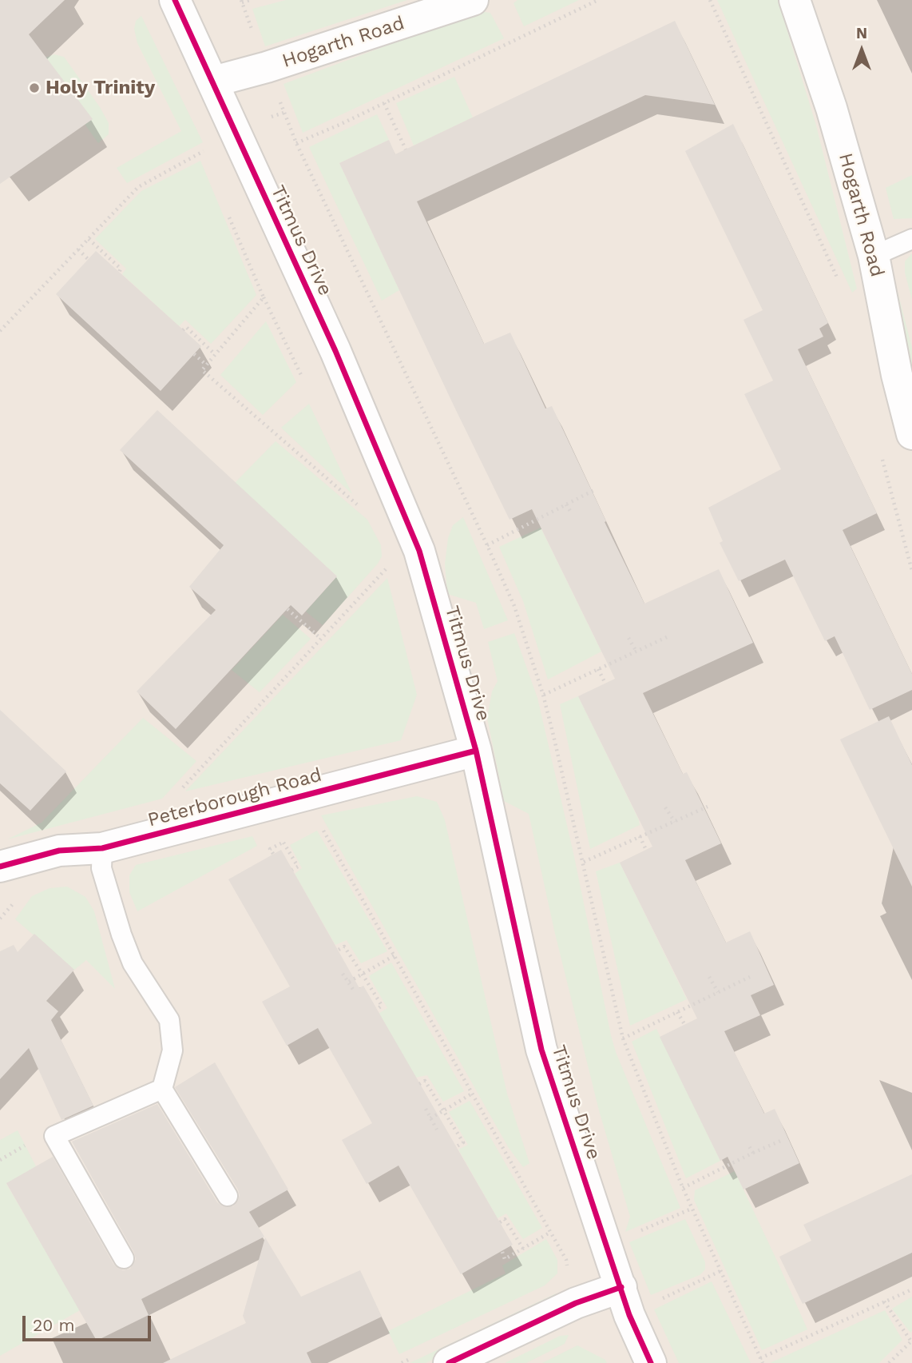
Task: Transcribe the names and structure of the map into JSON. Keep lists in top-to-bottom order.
{
  "streets": {
    "street": ["Hogarth Road", "Titmus Drive", "Peterborough Road"]
  },
  "crossings": [
    ["Hogarth Road", "Titmus Drive"],
    ["Titmus Drive", "Peterborough Road"]
  ],
  "places": ["Holy Trinity"],
  "scale_bar": "20 m",
  "north": "top"
}
